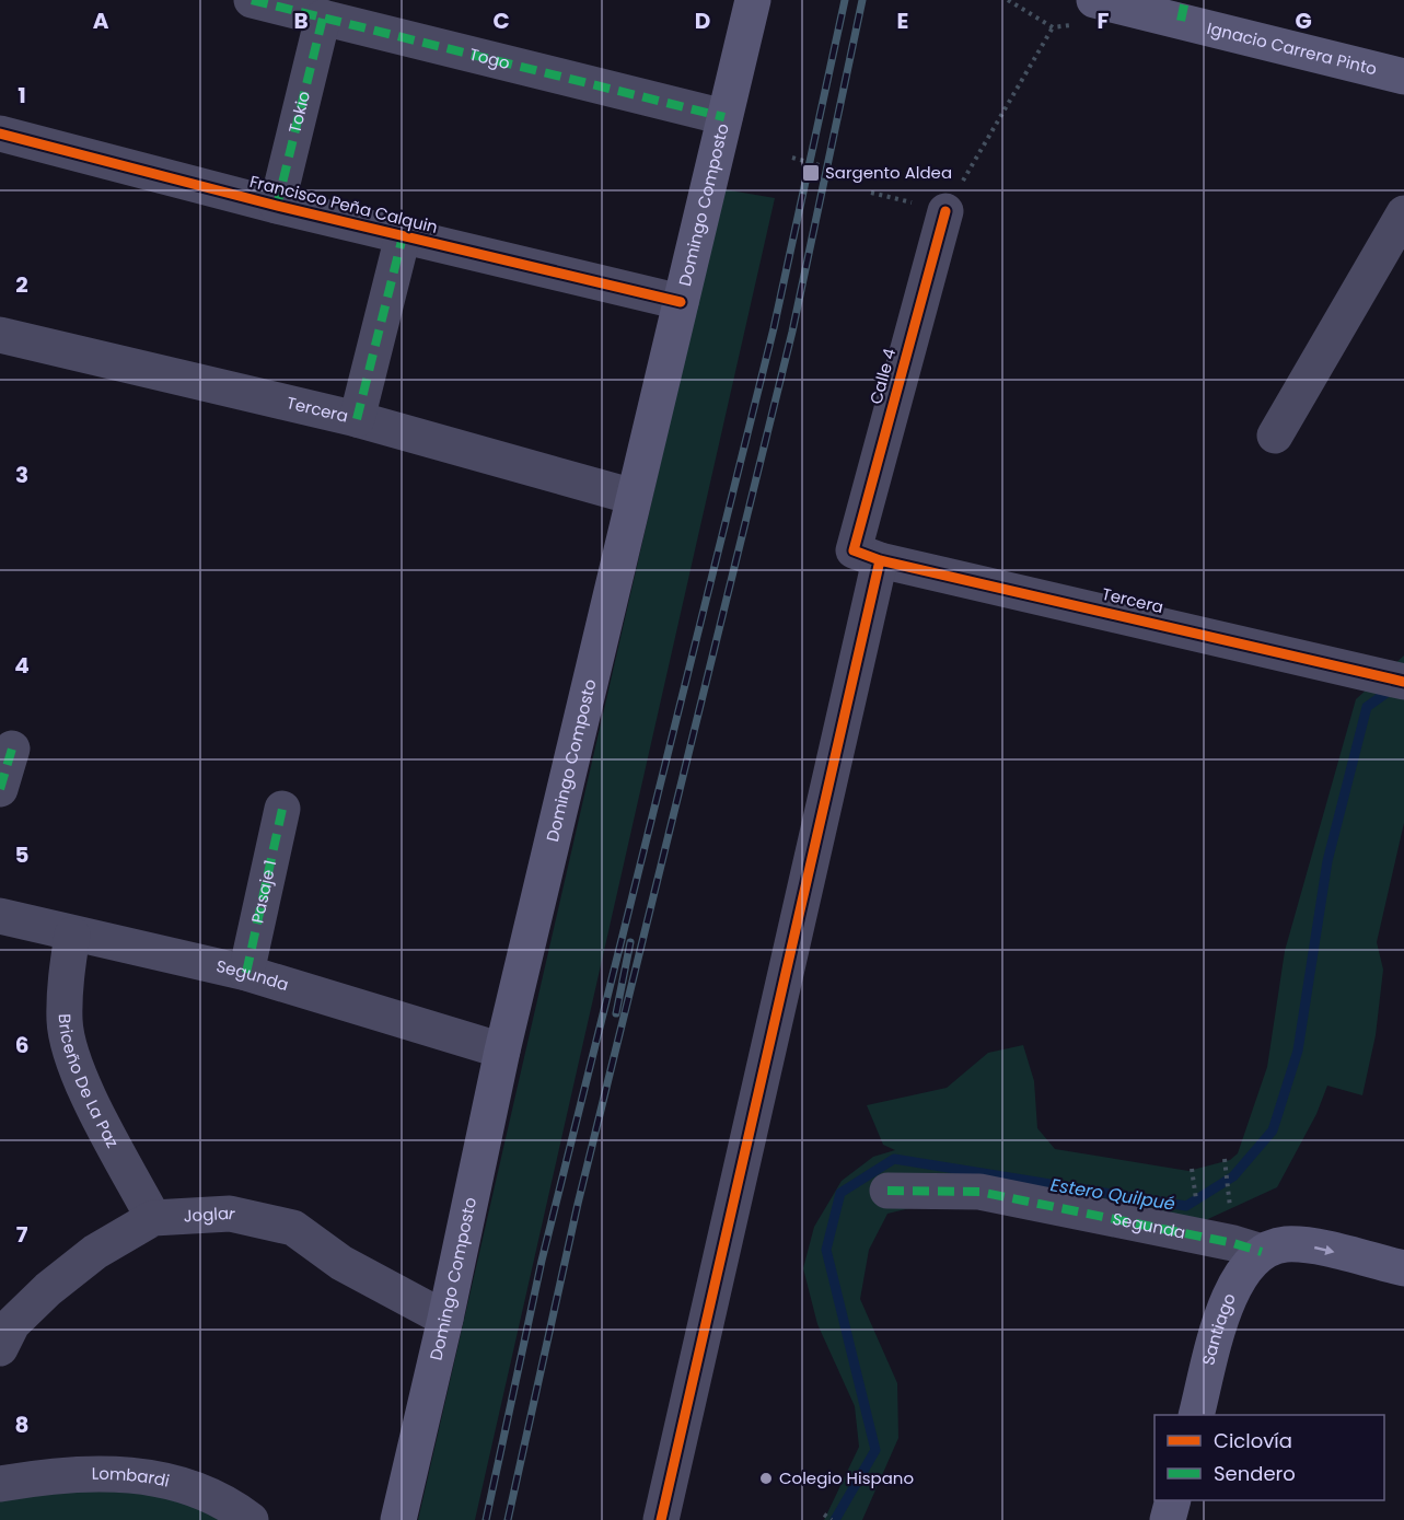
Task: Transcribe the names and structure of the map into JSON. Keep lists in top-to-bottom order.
{
  "streets": {
    "main road": [
      "Ignacio Carrera Pinto",
      "Domingo Composto",
      "Segunda",
      "Santiago"
    ],
    "street": [
      "Togo",
      "Tokio",
      "Francisco Peña Calquin",
      "Calle 4",
      "Tercera",
      "Pasaje 1",
      "Briceño De La Paz",
      "Joglar",
      "Lombardi"
    ]
  },
  "crossings": [
    ["Togo", "Tokio"],
    ["Togo", "Domingo Composto"],
    ["Tokio", "Francisco Peña Calquin"],
    ["Domingo Composto", "Francisco Peña Calquin"],
    ["Domingo Composto", "Tercera"],
    ["Domingo Composto", "Segunda"],
    ["Domingo Composto", "Joglar"],
    ["Calle 4", "Tercera"],
    ["Pasaje 1", "Segunda"],
    ["Segunda", "Briceño De La Paz"],
    ["Segunda", "Santiago"],
    ["Briceño De La Paz", "Joglar"]
  ],
  "water": ["Estero Quilpué"],
  "places": {
    "transit": ["Sargento Aldea"],
    "other": ["Colegio Hispano"]
  },
  "legend": ["Ciclovía", "Sendero"],
  "grid": {
    "columns": [
      "A",
      "B",
      "C",
      "D",
      "E",
      "F",
      "G"
    ],
    "rows": [
      "1",
      "2",
      "3",
      "4",
      "5",
      "6",
      "7",
      "8"
    ]
  }
}
